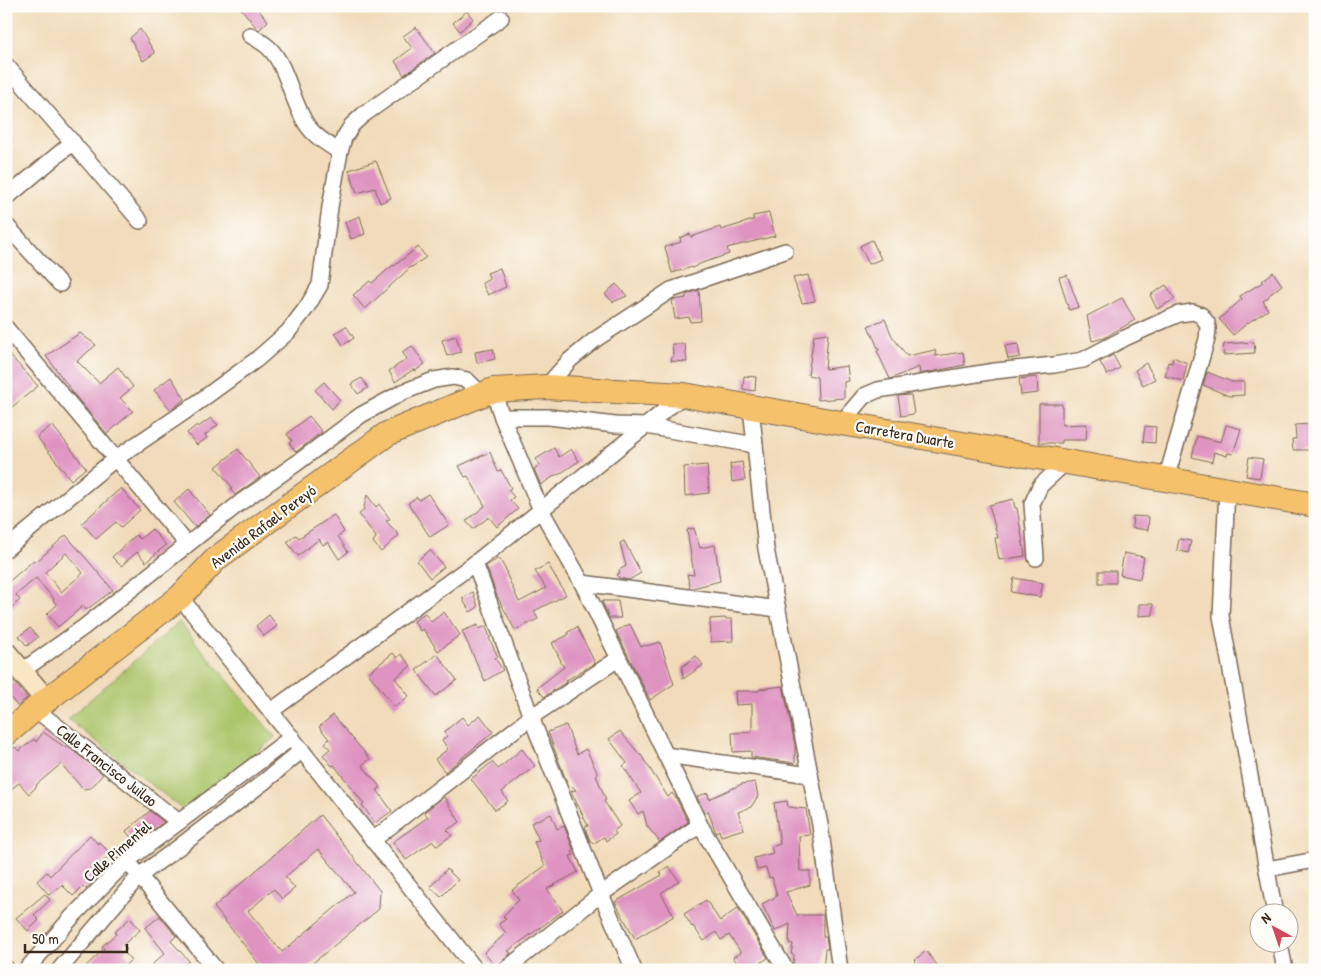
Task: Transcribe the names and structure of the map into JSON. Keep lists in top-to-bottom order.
{
  "streets": {
    "main road": ["Carretera Duarte", "Avenida Rafael Pereyó"],
    "street": ["Calle Francisco Juilao", "Calle Pimentel"]
  },
  "crossings": [
    ["Carretera Duarte", "Avenida Rafael Pereyó"],
    ["Avenida Rafael Pereyó", "Calle Francisco Juilao"],
    ["Calle Francisco Juilao", "Calle Pimentel"]
  ],
  "scale_bar": "50 m",
  "north": "top left"
}
